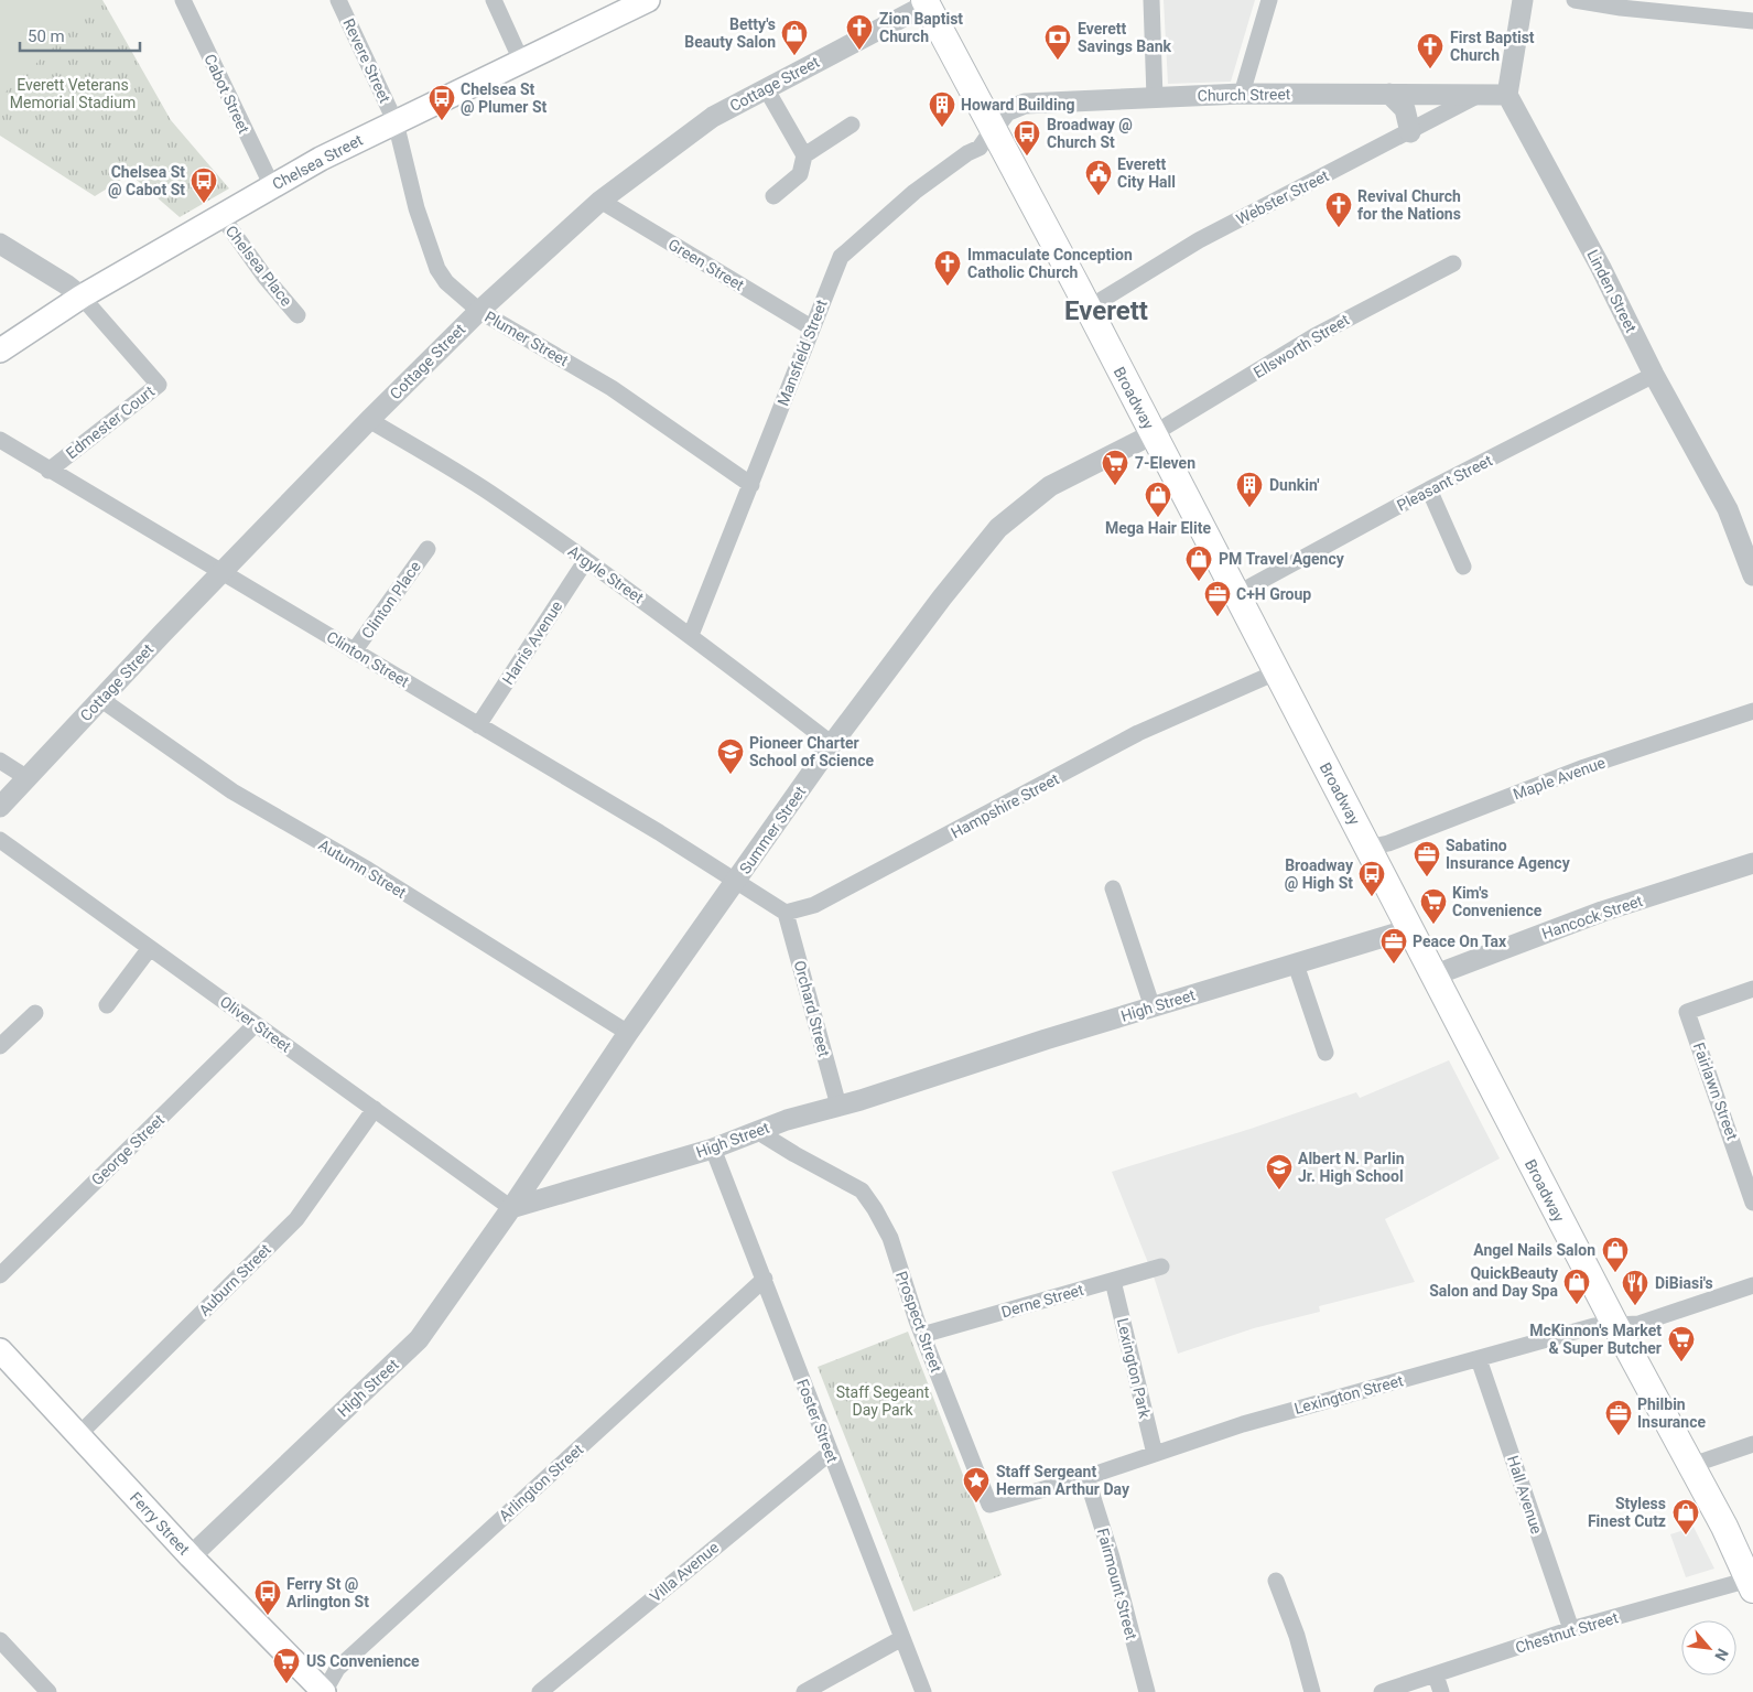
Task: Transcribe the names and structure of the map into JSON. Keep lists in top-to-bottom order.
{
  "streets": {
    "main road": ["Chelsea Street", "Broadway", "Ferry Street"],
    "street": [
      "Revere Street",
      "Cottage Street",
      "Cabot Street",
      "Church Street",
      "Webster Street",
      "Green Street",
      "Chelsea Place",
      "Linden Street",
      "Plumer Street",
      "Ellsworth Street",
      "Mansfield Street",
      "Edmester Court",
      "Pleasant Street",
      "Argyle Street",
      "Clinton Place",
      "Harris Avenue",
      "Clinton Street",
      "Maple Avenue",
      "Hampshire Street",
      "Summer Street",
      "Autumn Street",
      "Hancock Street",
      "High Street",
      "Orchard Street",
      "Oliver Street",
      "Fairlawn Street",
      "George Street",
      "Auburn Street",
      "Derne Street",
      "Prospect Street",
      "Lexington Park",
      "Lexington Street",
      "Foster Street",
      "Arlington Street",
      "Hall Avenue",
      "Villa Avenue",
      "Fairmount Street",
      "Chestnut Street"
    ]
  },
  "crossings": [
    ["Revere Street", "Chelsea Street"],
    ["Revere Street", "Plumer Street"],
    ["Cottage Street", "Green Street"],
    ["Cottage Street", "Plumer Street"],
    ["Cottage Street", "Broadway"],
    ["Cottage Street", "Argyle Street"],
    ["Cottage Street", "Clinton Street"],
    ["Cottage Street", "Autumn Street"],
    ["Cabot Street", "Chelsea Street"],
    ["Church Street", "Webster Street"],
    ["Church Street", "Linden Street"],
    ["Church Street", "Mansfield Street"],
    ["Church Street", "Broadway"],
    ["Chelsea Street", "Chelsea Place"],
    ["Chelsea Street", "Plumer Street"],
    ["Chelsea Street", "Edmester Court"],
    ["Webster Street", "Broadway"],
    ["Green Street", "Mansfield Street"],
    ["Linden Street", "Pleasant Street"],
    ["Plumer Street", "Mansfield Street"],
    ["Ellsworth Street", "Broadway"],
    ["Ellsworth Street", "Summer Street"],
    ["Mansfield Street", "Broadway"],
    ["Mansfield Street", "Argyle Street"],
    ["Broadway", "Pleasant Street"],
    ["Broadway", "Maple Avenue"],
    ["Broadway", "Hampshire Street"],
    ["Broadway", "Summer Street"],
    ["Broadway", "Hancock Street"],
    ["Broadway", "High Street"],
    ["Broadway", "Lexington Street"],
    ["Broadway", "Chestnut Street"],
    ["Edmester Court", "Clinton Street"],
    ["Argyle Street", "Harris Avenue"],
    ["Argyle Street", "Summer Street"],
    ["Clinton Place", "Clinton Street"],
    ["Harris Avenue", "Clinton Street"],
    ["Clinton Street", "Summer Street"],
    ["Hampshire Street", "Orchard Street"],
    ["Summer Street", "Autumn Street"],
    ["Summer Street", "High Street"],
    ["Summer Street", "Oliver Street"],
    ["High Street", "Orchard Street"],
    ["High Street", "Oliver Street"],
    ["High Street", "Prospect Street"],
    ["High Street", "Foster Street"],
    ["High Street", "Ferry Street"],
    ["Oliver Street", "George Street"],
    ["Oliver Street", "Auburn Street"],
    ["Auburn Street", "Ferry Street"],
    ["Derne Street", "Prospect Street"],
    ["Derne Street", "Lexington Park"],
    ["Prospect Street", "Lexington Street"],
    ["Prospect Street", "Fairmount Street"],
    ["Lexington Park", "Lexington Street"],
    ["Lexington Street", "Hall Avenue"],
    ["Lexington Street", "Fairmount Street"],
    ["Foster Street", "Arlington Street"],
    ["Foster Street", "Villa Avenue"],
    ["Arlington Street", "Ferry Street"],
    ["Hall Avenue", "Chestnut Street"]
  ],
  "districts": ["Everett"],
  "parks": ["Everett Veterans Memorial Stadium", "Staff Segeant Day Park"],
  "places": {
    "church": [
      "Zion Baptist Church",
      "First Baptist Church",
      "Revival Church for the Nations",
      "Immaculate Conception Catholic Church"
    ],
    "shop": [
      "Betty's Beauty Salon",
      "Mega Hair Elite",
      "PM Travel Agency",
      "Angel Nails Salon",
      "QuickBeauty Salon and Day Spa",
      "Styless Finest Cutz"
    ],
    "bank": ["Everett Savings Bank"],
    "bus stop": [
      "Chelsea St @ Plumer St",
      "Broadway @ Church St",
      "Chelsea St @ Cabot St",
      "Broadway @ High St",
      "Ferry St @ Arlington St"
    ],
    "building": ["Howard Building", "Dunkin'"],
    "public building": ["Everett City Hall"],
    "supermarket": [
      "7-Eleven",
      "Kim's Convenience",
      "McKinnon's Market & Super Butcher",
      "US Convenience"
    ],
    "office": [
      "C+H Group",
      "Sabatino Insurance Agency",
      "Peace On Tax",
      "Philbin Insurance"
    ],
    "school or university": ["Pioneer Charter School of Science", "Albert N. Parlin Jr. High School"],
    "restaurant": ["DiBiasi's"],
    "place": ["Staff Sergeant Herman Arthur Day"]
  },
  "scale_bar": "50 m",
  "north": "bottom right"
}
